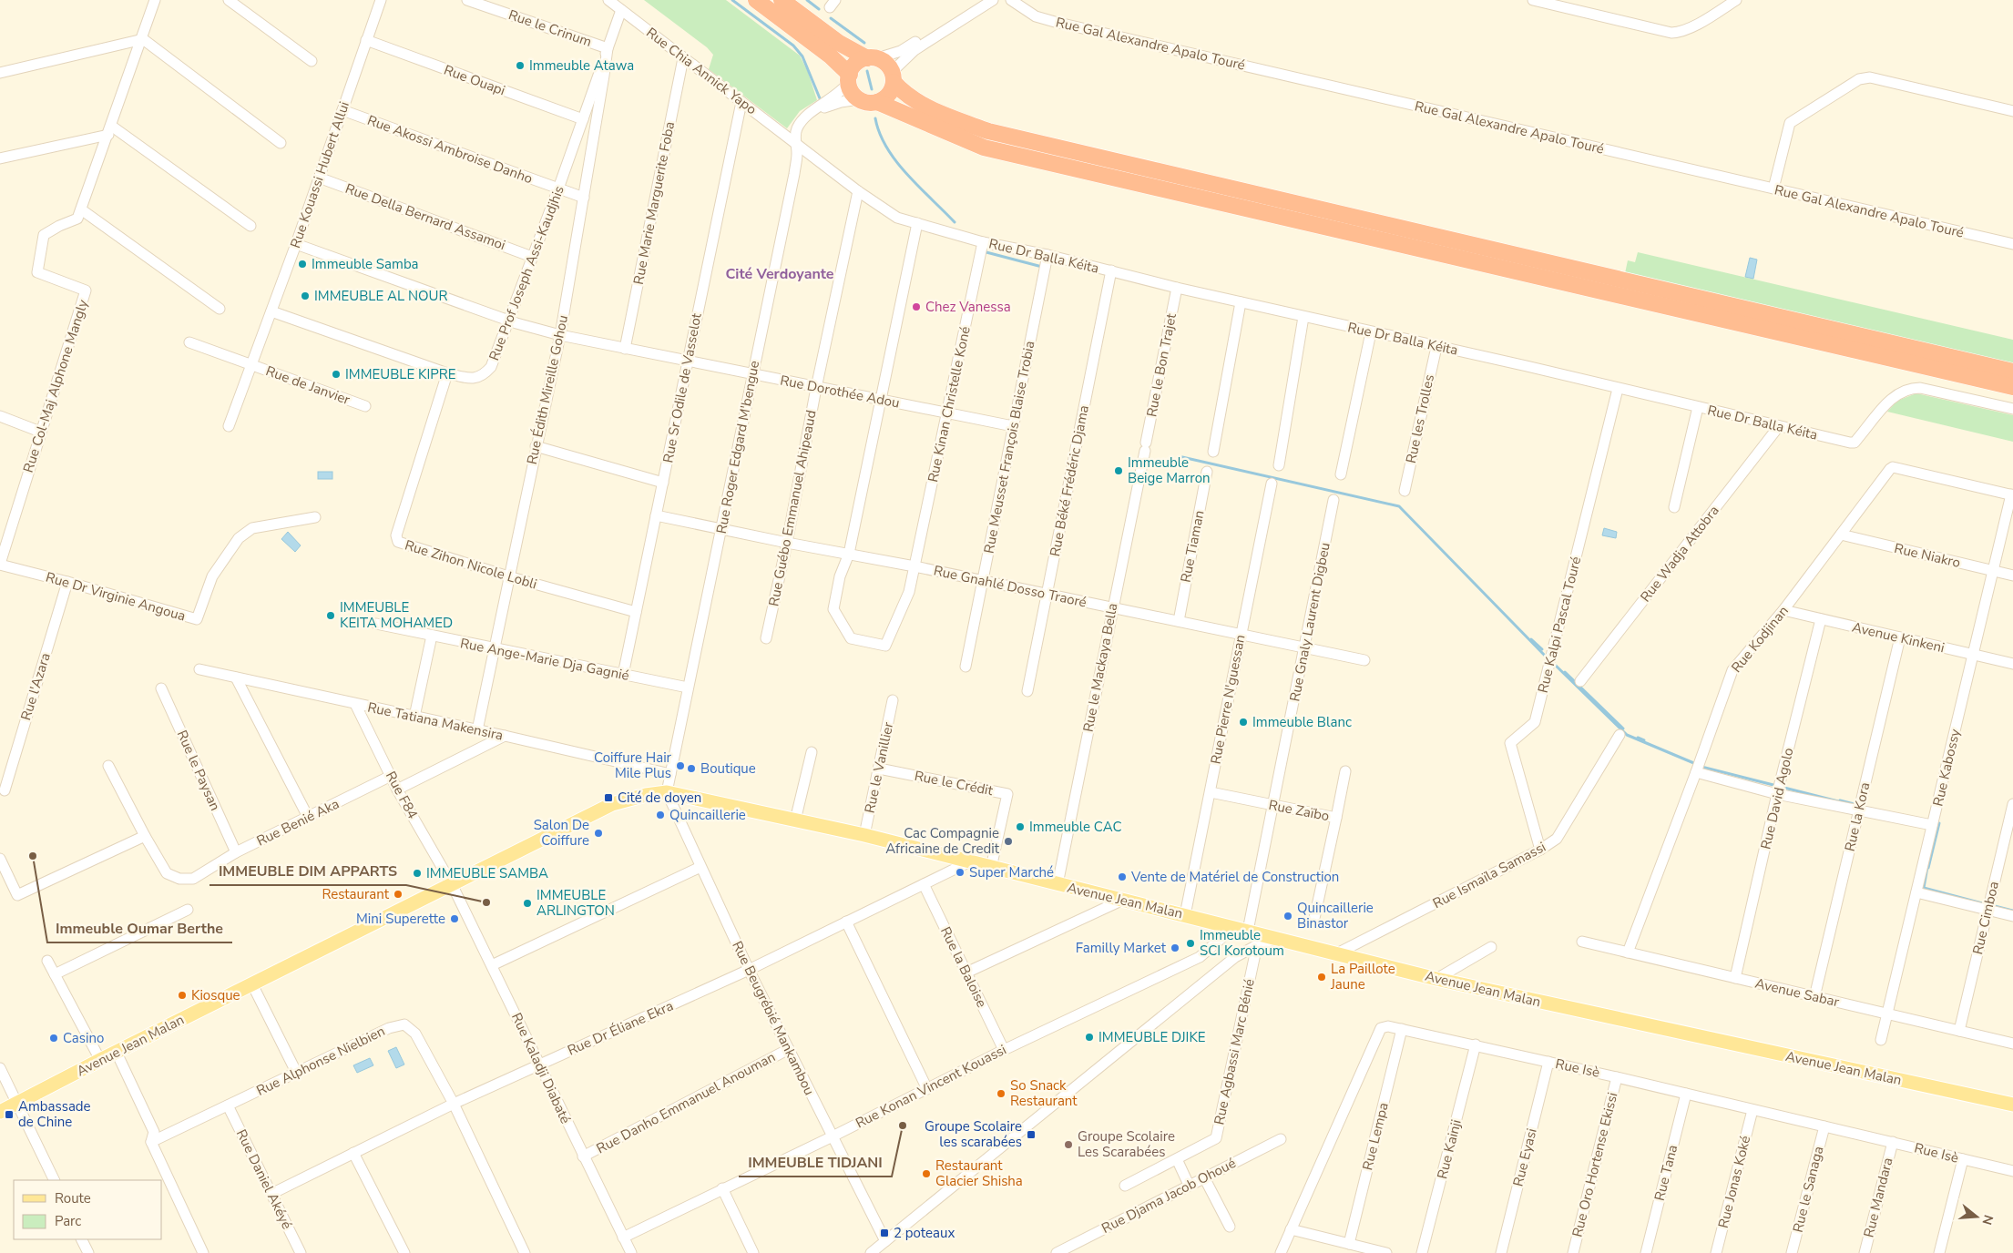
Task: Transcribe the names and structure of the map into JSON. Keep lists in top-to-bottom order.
{
  "streets": {
    "main road": ["Avenue Jean Malan"],
    "street": [
      "Rue le Crinum",
      "Rue Gal Alexandre Apalo Touré",
      "Rue Chia Annick Yapo",
      "Rue Ouapi",
      "Rue Akossi Ambroise Danho",
      "Rue Kouassi Hubert Allui",
      "Rue Marie Marguerite Foba",
      "Rue Della Bernard Assamoi",
      "Rue Dr Balla Kéita",
      "Rue Prof Joseph Assi-Kaudjhis",
      "Rue le Bon Trajet",
      "Rue de Janvier",
      "Rue Col-Maj Alphone Mangly",
      "Rue Sr Odile de Vasselot",
      "Rue Édith Mireille Gohou",
      "Rue Dorothée Adou",
      "Rue Kinan Christelle Koné",
      "Rue les Trolles",
      "Rue Roger Edgard M'bengue",
      "Rue Meusset François Blaise Trobia",
      "Rue Béké Frédéric Djama",
      "Rue Guébo Emmanuel Ahipeaud",
      "Rue Tiaman",
      "Rue Wadja Attobra",
      "Rue Niakro",
      "Rue Zihon Nicole Lobli",
      "Rue Gnahlé Dosso Traoré",
      "Rue Dr Virginie Angoua",
      "Rue Gnaly Laurent Digbeu",
      "Rue Kalpi Pascal Touré",
      "Avenue Kinkeni",
      "Rue Kodjinan",
      "Rue Ange-Marie Dja Gagnié",
      "Rue le Mackaya Bella",
      "Rue l'Azara",
      "Rue Pierre N'guessan",
      "Rue Tatiana Makensira",
      "Rue le Vanillier",
      "Rue Kabossy",
      "Rue le Paysan",
      "Rue le Crédit",
      "Rue F84",
      "Rue David Agolo",
      "Rue Zaïbo",
      "Rue la Kora",
      "Rue Benié Aka",
      "Rue Ismaïla Samassi",
      "Rue Cimboa",
      "Rue la Baloise",
      "Avenue Sabar",
      "Rue Beugrébié Mankambou",
      "Rue Dr Éliane Ekra",
      "Rue Agbassi Marc Bénié",
      "Rue Alphonse Nielbien",
      "Rue Kaladji Diabaté",
      "Rue Isè",
      "Rue Konan Vincent Kouassi",
      "Rue Danho Emmanuel Anouman",
      "Rue Lempa",
      "Rue Kainji",
      "Rue Eyasi",
      "Rue Oro Hortense Ekissi",
      "Rue Tana",
      "Rue Daniel Akéyé",
      "Rue Jonas Koké",
      "Rue le Sanaga",
      "Rue Djama Jacob Ohoué",
      "Rue Mandara"
    ]
  },
  "crossings": [
    ["Rue le Crinum", "Rue Prof Joseph Assi-Kaudjhis"],
    ["Rue le Crinum", "Rue Édith Mireille Gohou"],
    ["Rue Chia Annick Yapo", "Rue Marie Marguerite Foba"],
    ["Rue Chia Annick Yapo", "Rue Dr Balla Kéita"],
    ["Rue Chia Annick Yapo", "Rue Prof Joseph Assi-Kaudjhis"],
    ["Rue Chia Annick Yapo", "Rue Sr Odile de Vasselot"],
    ["Rue Chia Annick Yapo", "Rue Roger Edgard M'bengue"],
    ["Rue Ouapi", "Rue Kouassi Hubert Allui"],
    ["Rue Ouapi", "Rue Prof Joseph Assi-Kaudjhis"],
    ["Rue Akossi Ambroise Danho", "Rue Kouassi Hubert Allui"],
    ["Rue Akossi Ambroise Danho", "Rue Prof Joseph Assi-Kaudjhis"],
    ["Rue Akossi Ambroise Danho", "Rue Édith Mireille Gohou"],
    ["Rue Kouassi Hubert Allui", "Rue Della Bernard Assamoi"],
    ["Rue Kouassi Hubert Allui", "Rue Prof Joseph Assi-Kaudjhis"],
    ["Rue Kouassi Hubert Allui", "Rue de Janvier"],
    ["Rue Kouassi Hubert Allui", "Rue Dorothée Adou"],
    ["Rue Marie Marguerite Foba", "Rue Dorothée Adou"],
    ["Rue Della Bernard Assamoi", "Rue Prof Joseph Assi-Kaudjhis"],
    ["Rue Dr Balla Kéita", "Rue le Bon Trajet"],
    ["Rue Dr Balla Kéita", "Rue Kinan Christelle Koné"],
    ["Rue Dr Balla Kéita", "Rue les Trolles"],
    ["Rue Dr Balla Kéita", "Rue Roger Edgard M'bengue"],
    ["Rue Dr Balla Kéita", "Rue Meusset François Blaise Trobia"],
    ["Rue Dr Balla Kéita", "Rue Béké Frédéric Djama"],
    ["Rue Dr Balla Kéita", "Rue Guébo Emmanuel Ahipeaud"],
    ["Rue Dr Balla Kéita", "Rue Wadja Attobra"],
    ["Rue Dr Balla Kéita", "Rue Kalpi Pascal Touré"],
    ["Rue Prof Joseph Assi-Kaudjhis", "Rue Édith Mireille Gohou"],
    ["Rue Prof Joseph Assi-Kaudjhis", "Rue Dorothée Adou"],
    ["Rue Prof Joseph Assi-Kaudjhis", "Rue Zihon Nicole Lobli"],
    ["Rue le Bon Trajet", "Rue le Mackaya Bella"],
    ["Rue Col-Maj Alphone Mangly", "Rue Dr Virginie Angoua"],
    ["Rue Sr Odile de Vasselot", "Rue Dorothée Adou"],
    ["Rue Sr Odile de Vasselot", "Rue Zihon Nicole Lobli"],
    ["Rue Sr Odile de Vasselot", "Rue Gnahlé Dosso Traoré"],
    ["Rue Sr Odile de Vasselot", "Rue Ange-Marie Dja Gagnié"],
    ["Rue Édith Mireille Gohou", "Rue Dorothée Adou"],
    ["Rue Édith Mireille Gohou", "Rue Zihon Nicole Lobli"],
    ["Rue Édith Mireille Gohou", "Rue Ange-Marie Dja Gagnié"],
    ["Rue Édith Mireille Gohou", "Rue Tatiana Makensira"],
    ["Rue Dorothée Adou", "Rue Kinan Christelle Koné"],
    ["Rue Dorothée Adou", "Rue Roger Edgard M'bengue"],
    ["Rue Dorothée Adou", "Rue Meusset François Blaise Trobia"],
    ["Rue Dorothée Adou", "Rue Guébo Emmanuel Ahipeaud"],
    ["Rue Kinan Christelle Koné", "Rue Gnahlé Dosso Traoré"],
    ["Rue Roger Edgard M'bengue", "Rue Gnahlé Dosso Traoré"],
    ["Rue Roger Edgard M'bengue", "Rue Ange-Marie Dja Gagnié"],
    ["Rue Roger Edgard M'bengue", "Rue Tatiana Makensira"],
    ["Rue Roger Edgard M'bengue", "Avenue Jean Malan"],
    ["Rue Roger Edgard M'bengue", "Rue Beugrébié Mankambou"],
    ["Rue Meusset François Blaise Trobia", "Rue Gnahlé Dosso Traoré"],
    ["Rue Béké Frédéric Djama", "Rue Gnahlé Dosso Traoré"],
    ["Rue Guébo Emmanuel Ahipeaud", "Rue Gnahlé Dosso Traoré"],
    ["Rue Tiaman", "Rue Gnahlé Dosso Traoré"],
    ["Rue Niakro", "Rue Kodjinan"],
    ["Rue Niakro", "Rue Kabossy"],
    ["Rue Gnahlé Dosso Traoré", "Rue Gnaly Laurent Digbeu"],
    ["Rue Gnahlé Dosso Traoré", "Rue le Mackaya Bella"],
    ["Rue Gnahlé Dosso Traoré", "Rue Pierre N'guessan"],
    ["Rue Dr Virginie Angoua", "Rue l'Azara"],
    ["Rue Gnaly Laurent Digbeu", "Rue Zaïbo"],
    ["Rue Gnaly Laurent Digbeu", "Avenue Jean Malan"],
    ["Rue Kalpi Pascal Touré", "Rue Ismaïla Samassi"],
    ["Avenue Kinkeni", "Rue Kodjinan"],
    ["Avenue Kinkeni", "Rue Kabossy"],
    ["Avenue Kinkeni", "Rue David Agolo"],
    ["Avenue Kinkeni", "Rue la Kora"],
    ["Rue Kodjinan", "Rue Kabossy"],
    ["Rue Kodjinan", "Avenue Sabar"],
    ["Rue le Mackaya Bella", "Avenue Jean Malan"],
    ["Rue Pierre N'guessan", "Rue Zaïbo"],
    ["Rue Pierre N'guessan", "Avenue Jean Malan"],
    ["Rue Tatiana Makensira", "Rue F84"],
    ["Rue le Vanillier", "Rue le Crédit"],
    ["Rue le Vanillier", "Avenue Jean Malan"],
    ["Rue Kabossy", "Avenue Sabar"],
    ["Rue le Paysan", "Rue Benié Aka"],
    ["Rue le Crédit", "Avenue Jean Malan"],
    ["Rue F84", "Rue Benié Aka"],
    ["Rue F84", "Avenue Jean Malan"],
    ["Rue F84", "Rue Kaladji Diabaté"],
    ["Rue David Agolo", "Avenue Sabar"],
    ["Rue la Kora", "Avenue Sabar"],
    ["Rue Ismaïla Samassi", "Avenue Jean Malan"],
    ["Avenue Jean Malan", "Rue Beugrébié Mankambou"],
    ["Avenue Jean Malan", "Rue Dr Éliane Ekra"],
    ["Avenue Jean Malan", "Rue Kaladji Diabaté"],
    ["Avenue Jean Malan", "Rue Konan Vincent Kouassi"],
    ["Rue Cimboa", "Avenue Sabar"],
    ["Rue la Baloise", "Rue Dr Éliane Ekra"],
    ["Rue la Baloise", "Rue Konan Vincent Kouassi"],
    ["Rue Beugrébié Mankambou", "Rue Dr Éliane Ekra"],
    ["Rue Beugrébié Mankambou", "Rue Konan Vincent Kouassi"],
    ["Rue Beugrébié Mankambou", "Rue Danho Emmanuel Anouman"],
    ["Rue Dr Éliane Ekra", "Rue Alphonse Nielbien"],
    ["Rue Dr Éliane Ekra", "Rue Kaladji Diabaté"],
    ["Rue Dr Éliane Ekra", "Rue Daniel Akéyé"],
    ["Rue Alphonse Nielbien", "Rue Daniel Akéyé"],
    ["Rue Kaladji Diabaté", "Rue Konan Vincent Kouassi"],
    ["Rue Kaladji Diabaté", "Rue Danho Emmanuel Anouman"],
    ["Rue Isè", "Rue Lempa"],
    ["Rue Isè", "Rue Kainji"],
    ["Rue Isè", "Rue Eyasi"],
    ["Rue Isè", "Rue Oro Hortense Ekissi"],
    ["Rue Isè", "Rue Tana"],
    ["Rue Isè", "Rue Jonas Koké"],
    ["Rue Isè", "Rue le Sanaga"],
    ["Rue Isè", "Rue Mandara"]
  ],
  "districts": ["Cité Verdoyante"],
  "places": {
    "other": [
      "Immeuble Atawa",
      "Immeuble Samba",
      "IMMEUBLE AL NOUR",
      "Chez Vanessa",
      "IMMEUBLE KIPRE",
      "Immeuble Beige Marron",
      "IMMEUBLE KEITA MOHAMED",
      "Immeuble Blanc",
      "Coiffure Hair Mile Plus",
      "Boutique",
      "Quincaillerie",
      "Immeuble CAC",
      "Salon De Coiffure",
      "Cac Compagnie Africaine de Credit",
      "Immeuble Oumar Berthe",
      "Super Marché",
      "IMMEUBLE SAMBA",
      "Vente de Matériel de Construction",
      "Restaurant",
      "IMMEUBLE DIM APPARTS",
      "IMMEUBLE ARLINGTON",
      "Quincaillerie Binastor",
      "Mini Superette",
      "Immeuble SCI Korotoum",
      "Familly Market",
      "La Paillote Jaune",
      "Kiosque",
      "IMMEUBLE DJIKE",
      "Casino",
      "So Snack Restaurant",
      "IMMEUBLE TIDJANI",
      "Groupe Scolaire Les Scarabées",
      "Restaurant Glacier Shisha"
    ],
    "transit": [
      "Cité de doyen",
      "Ambassade de Chine",
      "Groupe Scolaire les scarabées",
      "2 poteaux"
    ]
  },
  "legend": ["Route", "Parc"],
  "north": "right"
}
